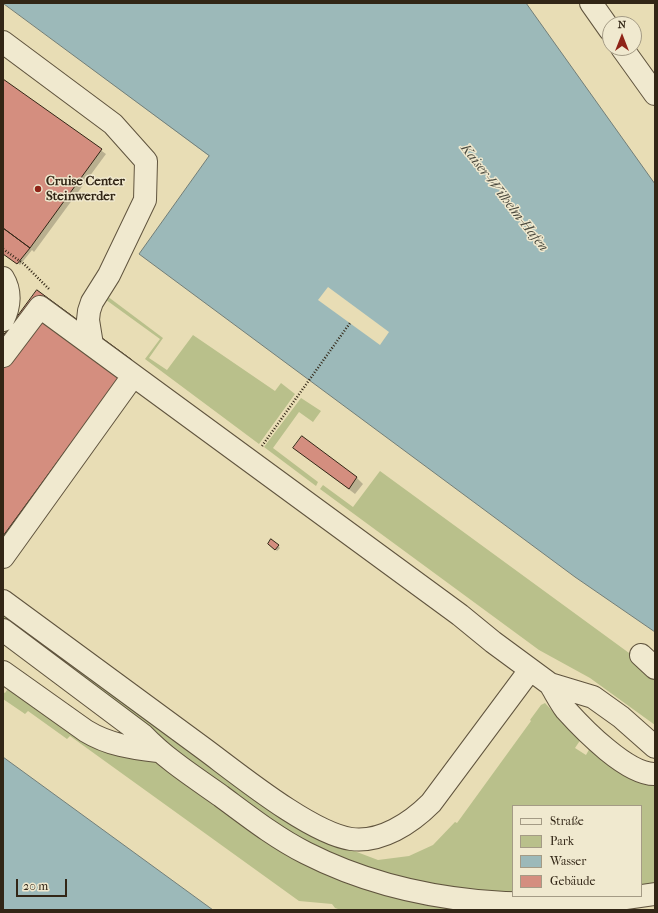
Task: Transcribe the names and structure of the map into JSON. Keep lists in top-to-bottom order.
{
  "water": ["Kaiser-Wilhelm-Hafen"],
  "places": ["Cruise Center Steinwerder"],
  "legend": [
    "Straße",
    "Park",
    "Wasser",
    "Gebäude"
  ],
  "scale_bar": "20 m",
  "north": "top"
}
